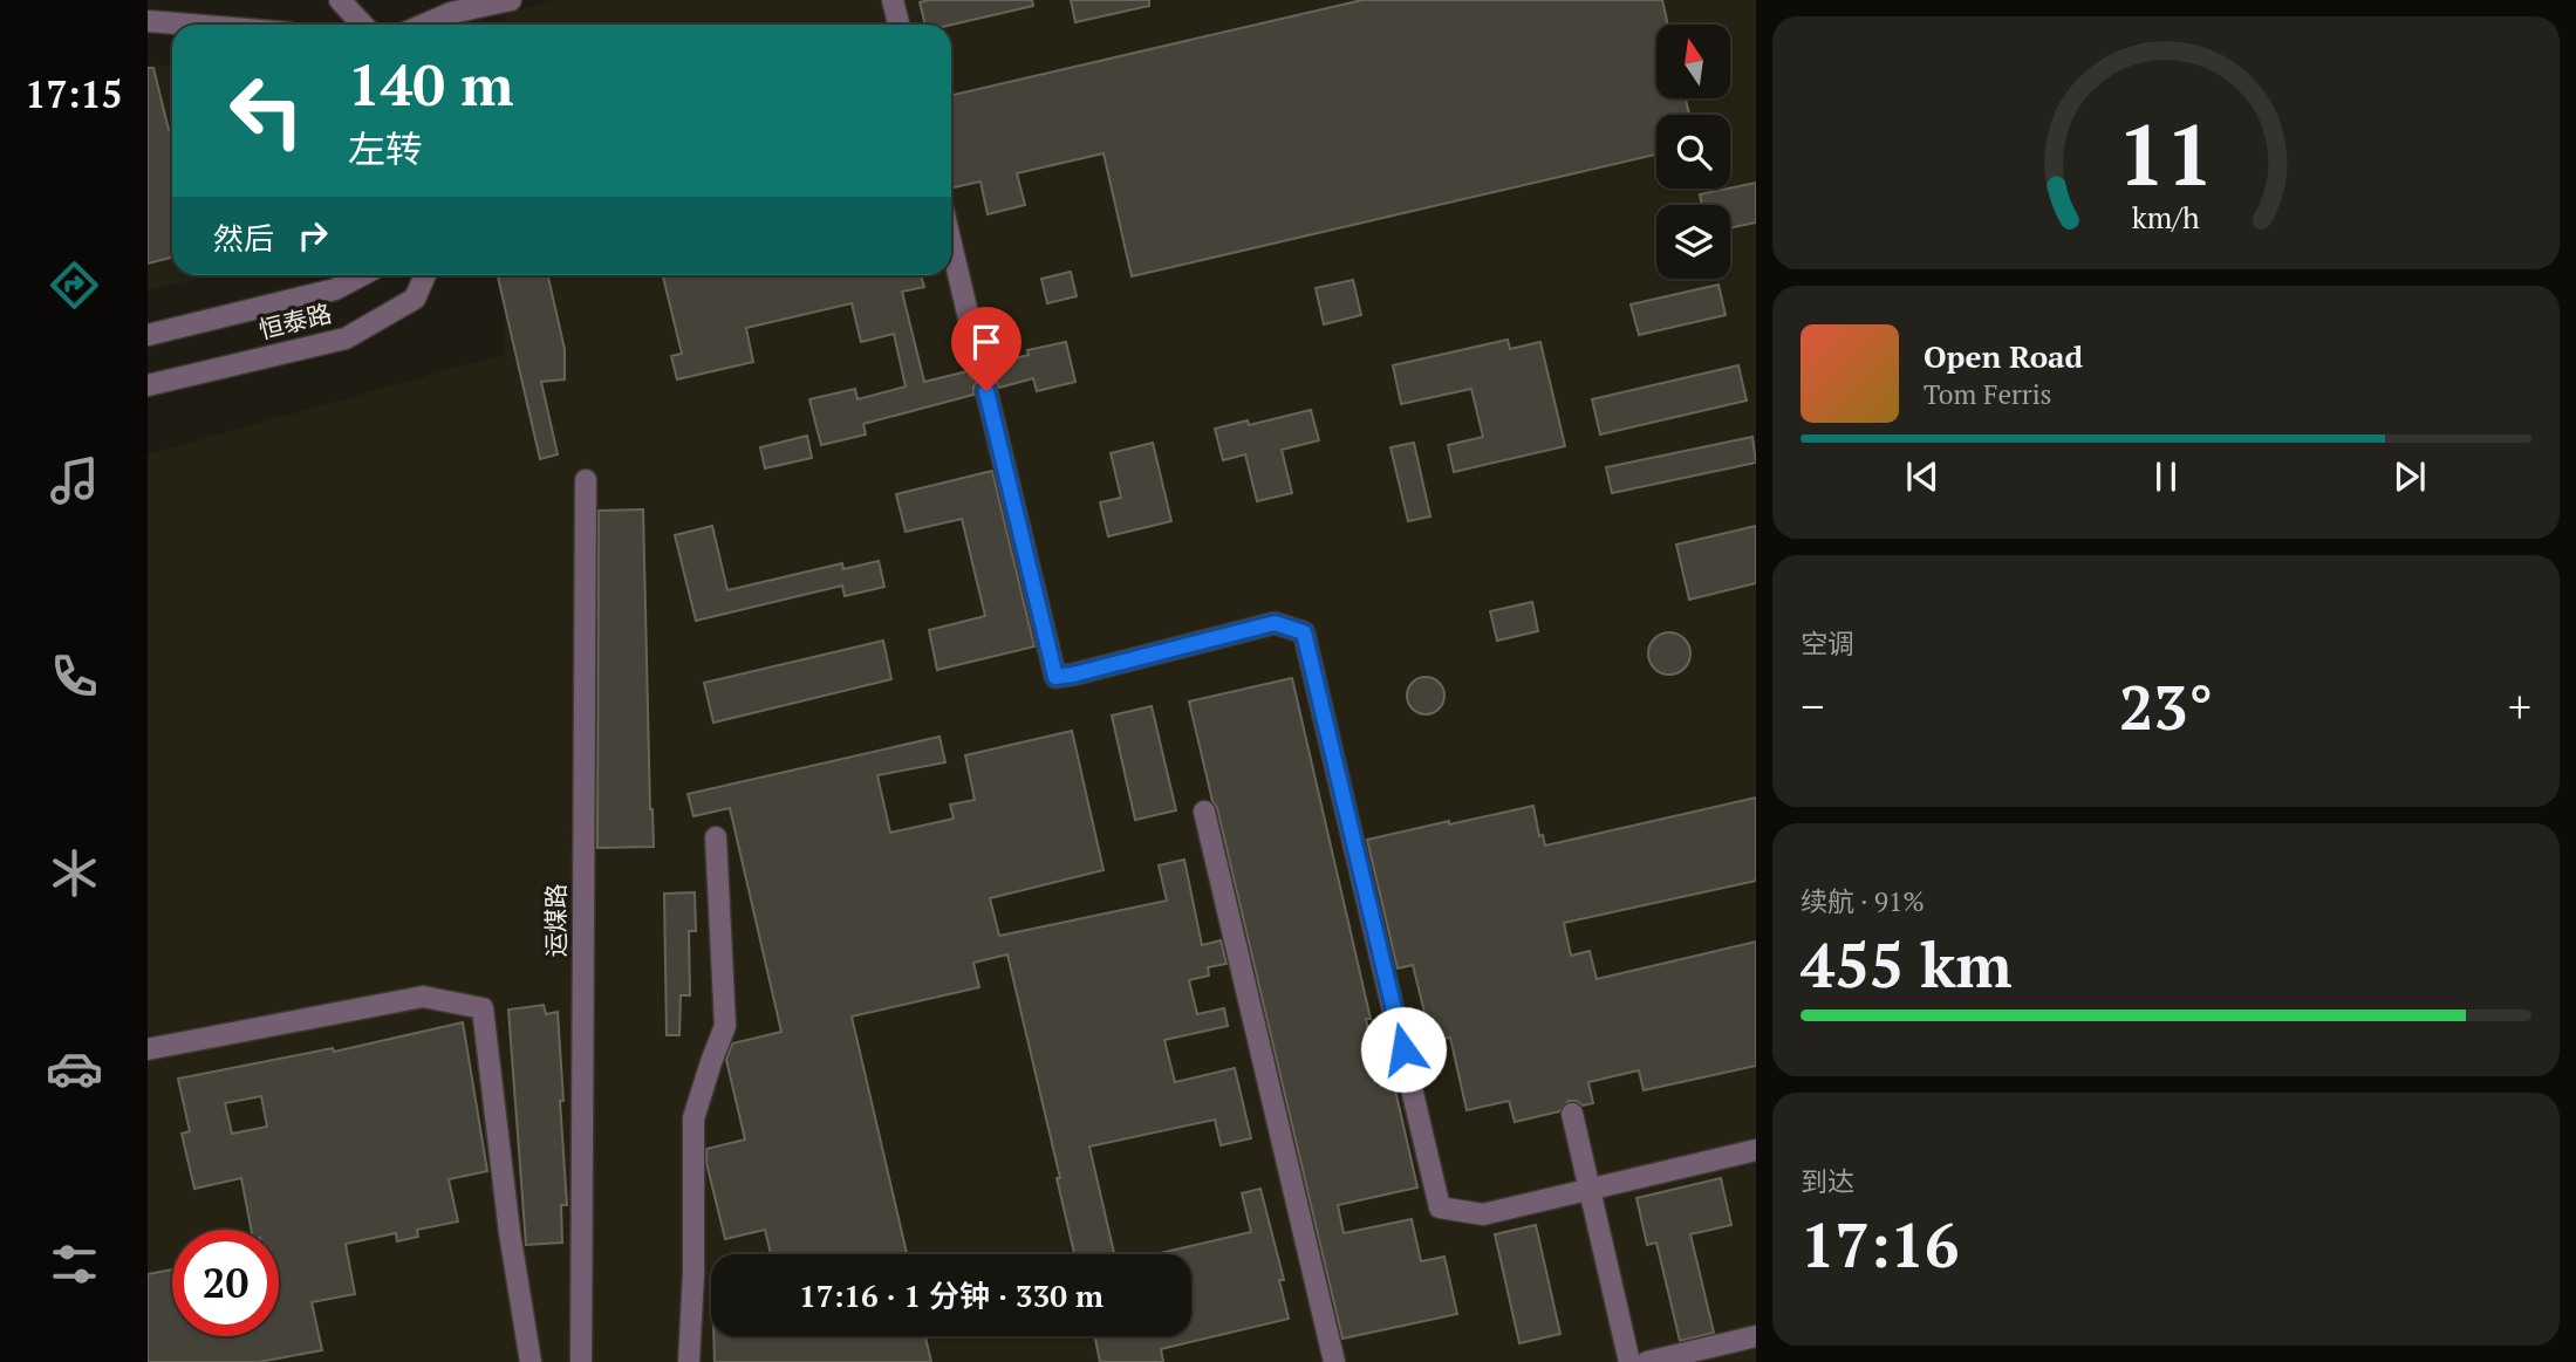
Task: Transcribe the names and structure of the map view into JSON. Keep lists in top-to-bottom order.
{
  "streets": {
    "street": ["恒泰路", "运煤路"]
  },
  "north": "top",
  "page": {
    "tabs": "17:15",
    "turn": ["140 m", "左转"],
    "then": "然后",
    "song": ["Open Road", "Tom Ferris"],
    "tile": [
      "空调",
      ["续航 · 91%", "455 km"],
      ["到达", "17:16"]
    ],
    "heat": ["−", "23°", "+"],
    "limit": "20",
    "trip": "17:16 · 1 分钟 · 330 m",
    "gauge": ["11", "km/h"]
  }
}
